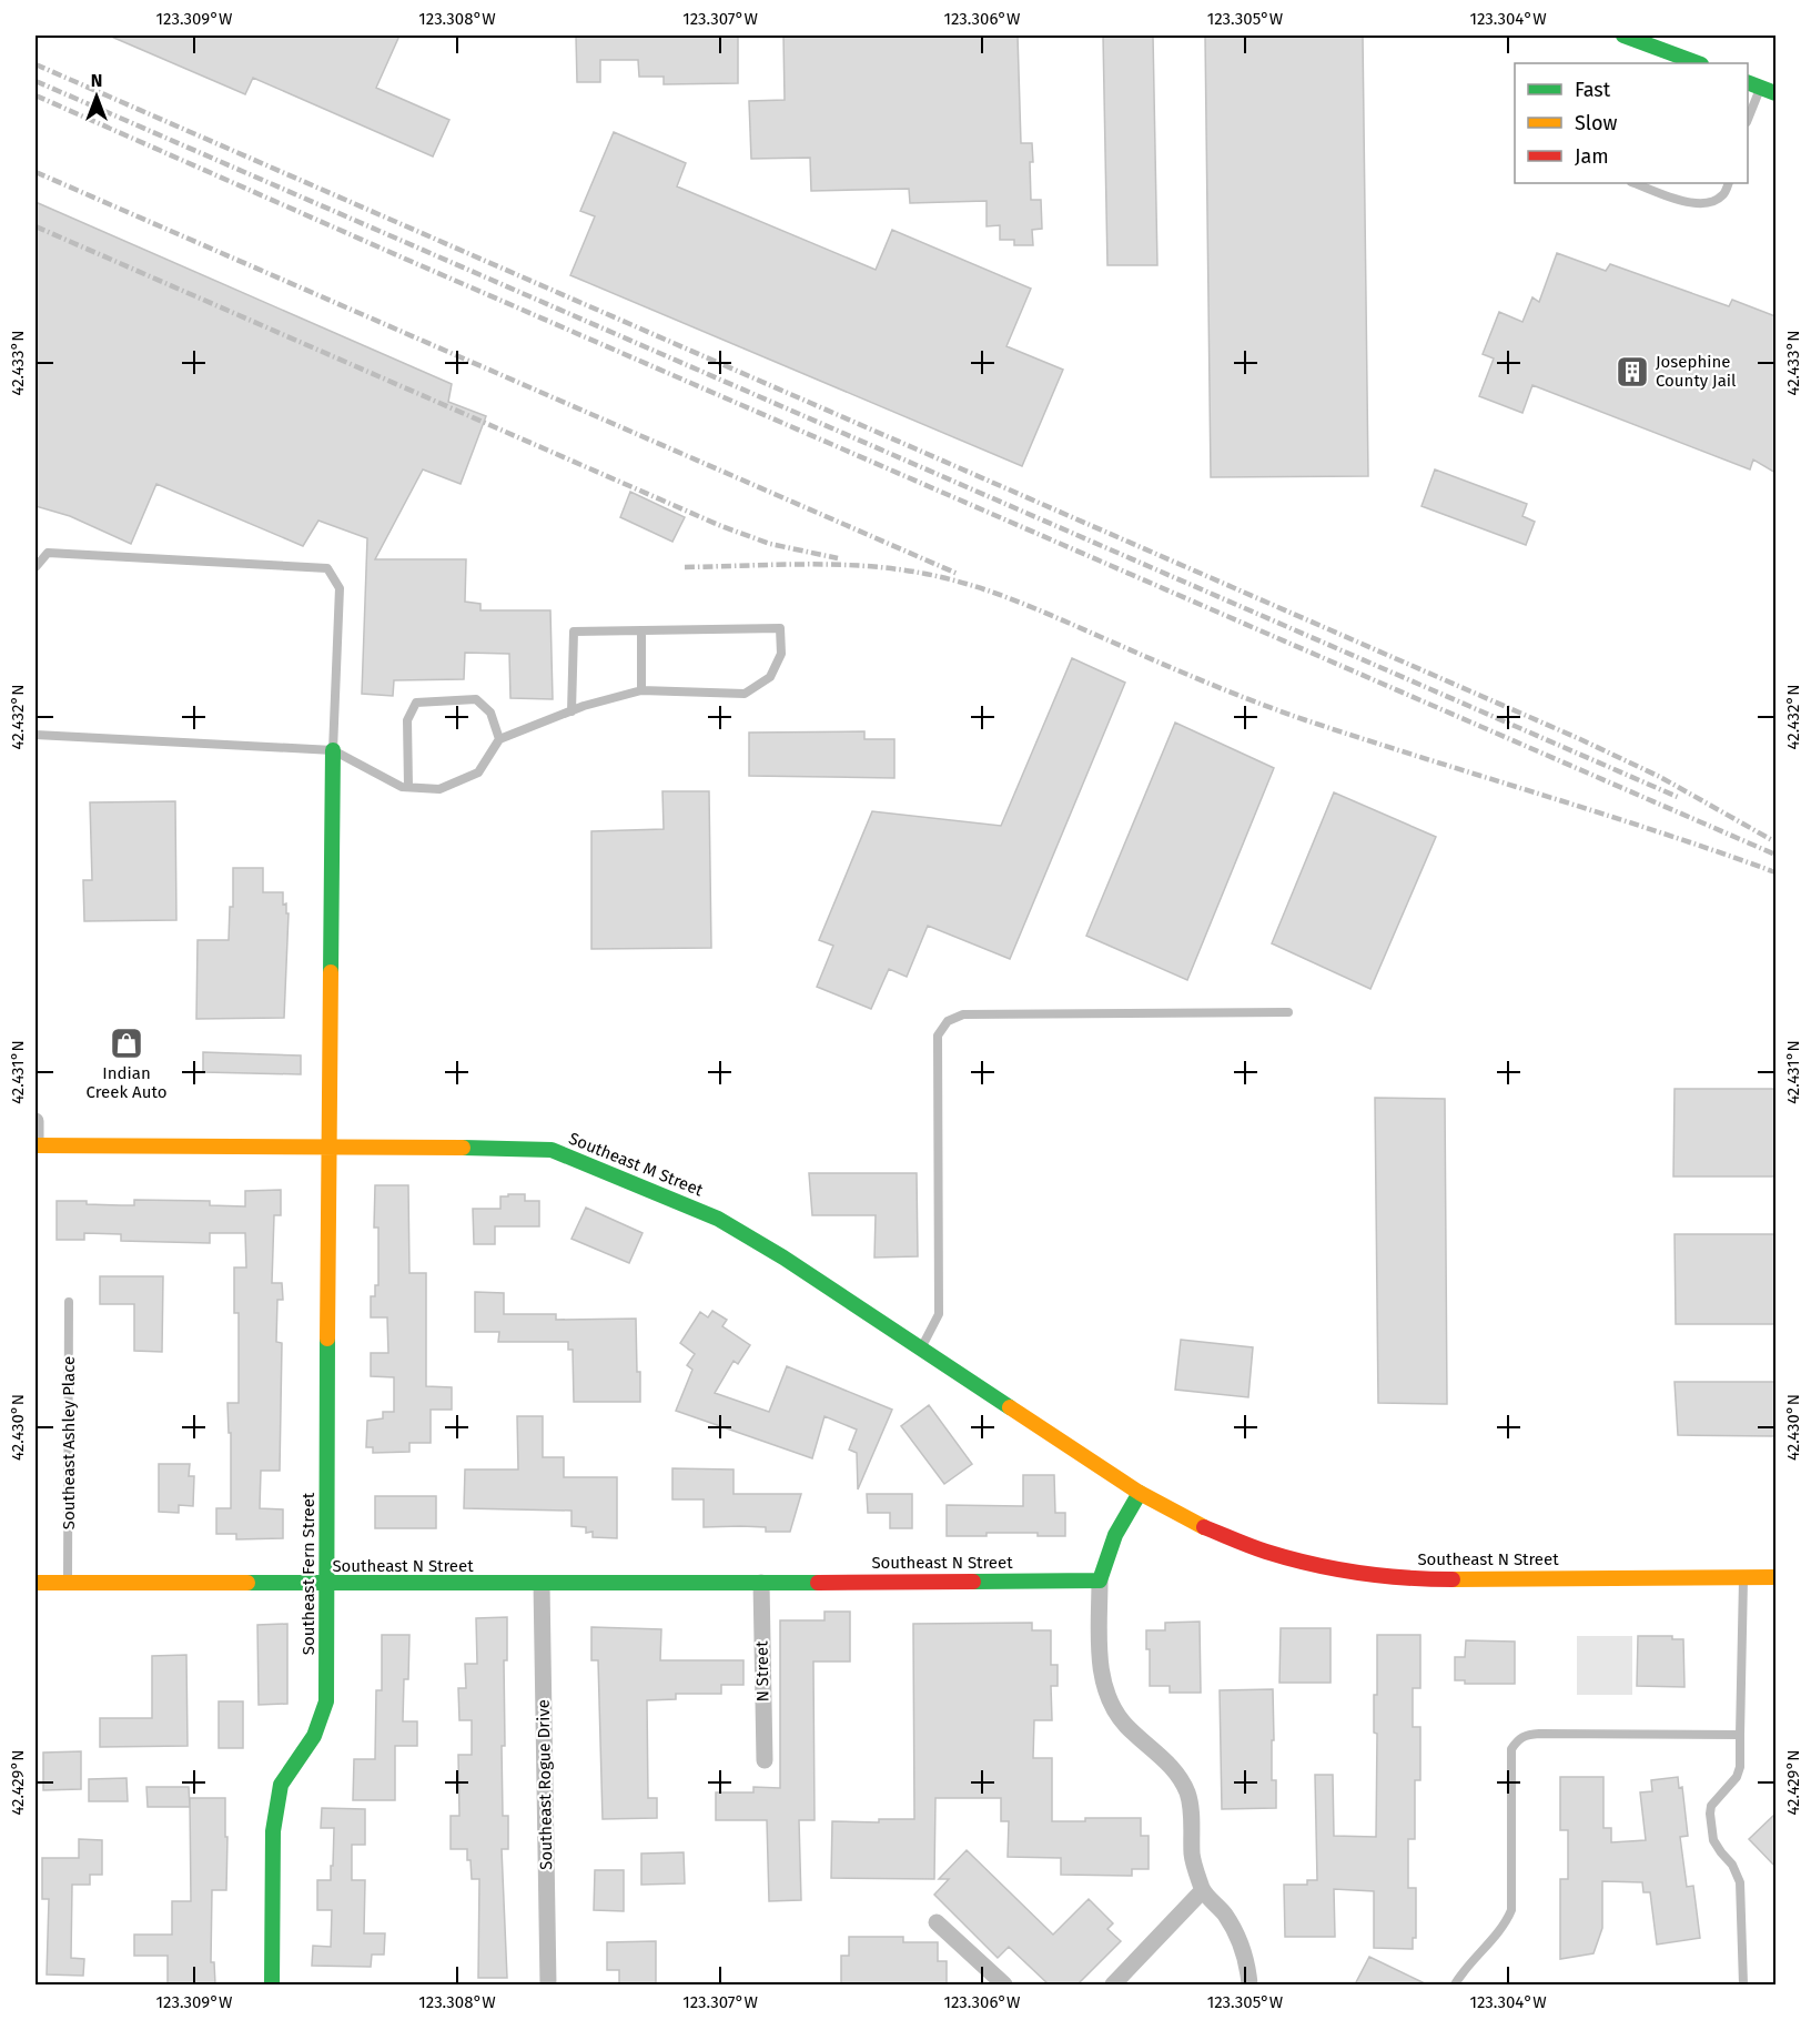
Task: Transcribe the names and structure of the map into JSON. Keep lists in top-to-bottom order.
{
  "streets": {
    "street": [
      "Southeast M Street",
      "Southeast N Street",
      "Southeast Fern Street",
      "N Street",
      "Southeast Rogue Drive"
    ],
    "lane": ["Southeast Ashley Place"]
  },
  "crossings": [
    ["Southeast M Street", "Southeast N Street"],
    ["Southeast M Street", "Southeast Fern Street"],
    ["Southeast Ashley Place", "Southeast N Street"],
    ["Southeast N Street", "Southeast Fern Street"],
    ["Southeast N Street", "N Street"],
    ["Southeast N Street", "Southeast Rogue Drive"]
  ],
  "places": {
    "building": ["Josephine County Jail"],
    "shop": ["Indian Creek Auto"]
  },
  "legend": ["Fast", "Slow", "Jam"],
  "north": "top",
  "coordinates": [
    "123.309°W",
    "123.308°W",
    "123.307°W",
    "123.306°W",
    "123.305°W",
    "123.304°W",
    "42.433°N",
    "42.432°N",
    "42.431°N",
    "42.430°N",
    "42.429°N"
  ]
}
